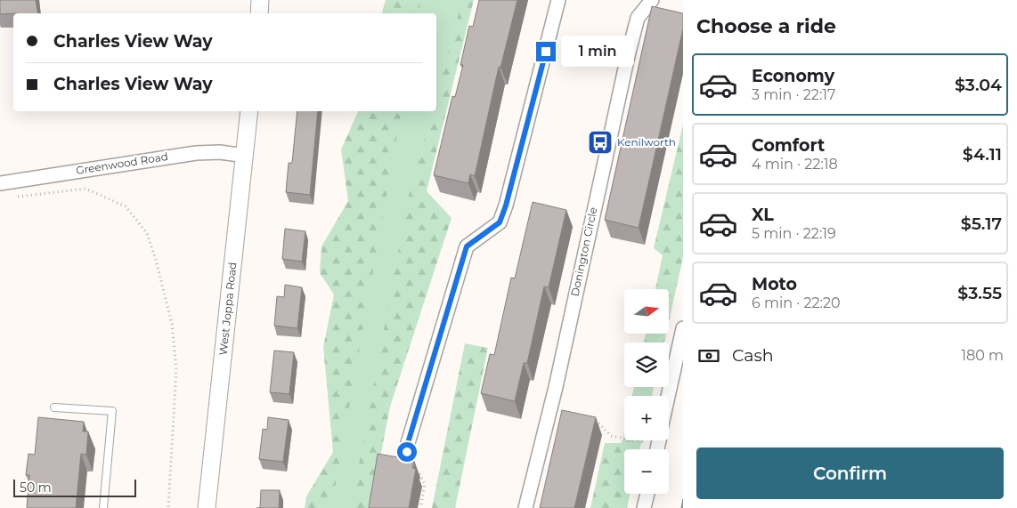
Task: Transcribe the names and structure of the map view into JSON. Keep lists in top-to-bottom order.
{
  "streets": {
    "street": ["Greenwood Road", "Donington Circle", "West Joppa Road"]
  },
  "crossings": [
    ["Greenwood Road", "West Joppa Road"]
  ],
  "places": {
    "bus stop": ["Kenilworth"]
  },
  "scale_bar": "50 m",
  "north": "right",
  "page": {
    "heading": "Choose a ride",
    "banner": ["Charles View Way", "Charles View Way"],
    "bubble": "1 min",
    "list": [
      {
        "name": "Economy",
        "note": "3 min · 22:17",
        "value": "$3.04"
      },
      {
        "name": "Comfort",
        "note": "4 min · 22:18",
        "value": "$4.11"
      },
      {
        "name": "XL",
        "note": "5 min · 22:19",
        "value": "$5.17"
      },
      {
        "name": "Moto",
        "note": "6 min · 22:20",
        "value": "$3.55"
      }
    ],
    "map_buttons": ["+", "−"],
    "pay": ["Cash", "180 m"],
    "buttons": "Confirm",
    "scale": "50 m"
  }
}
